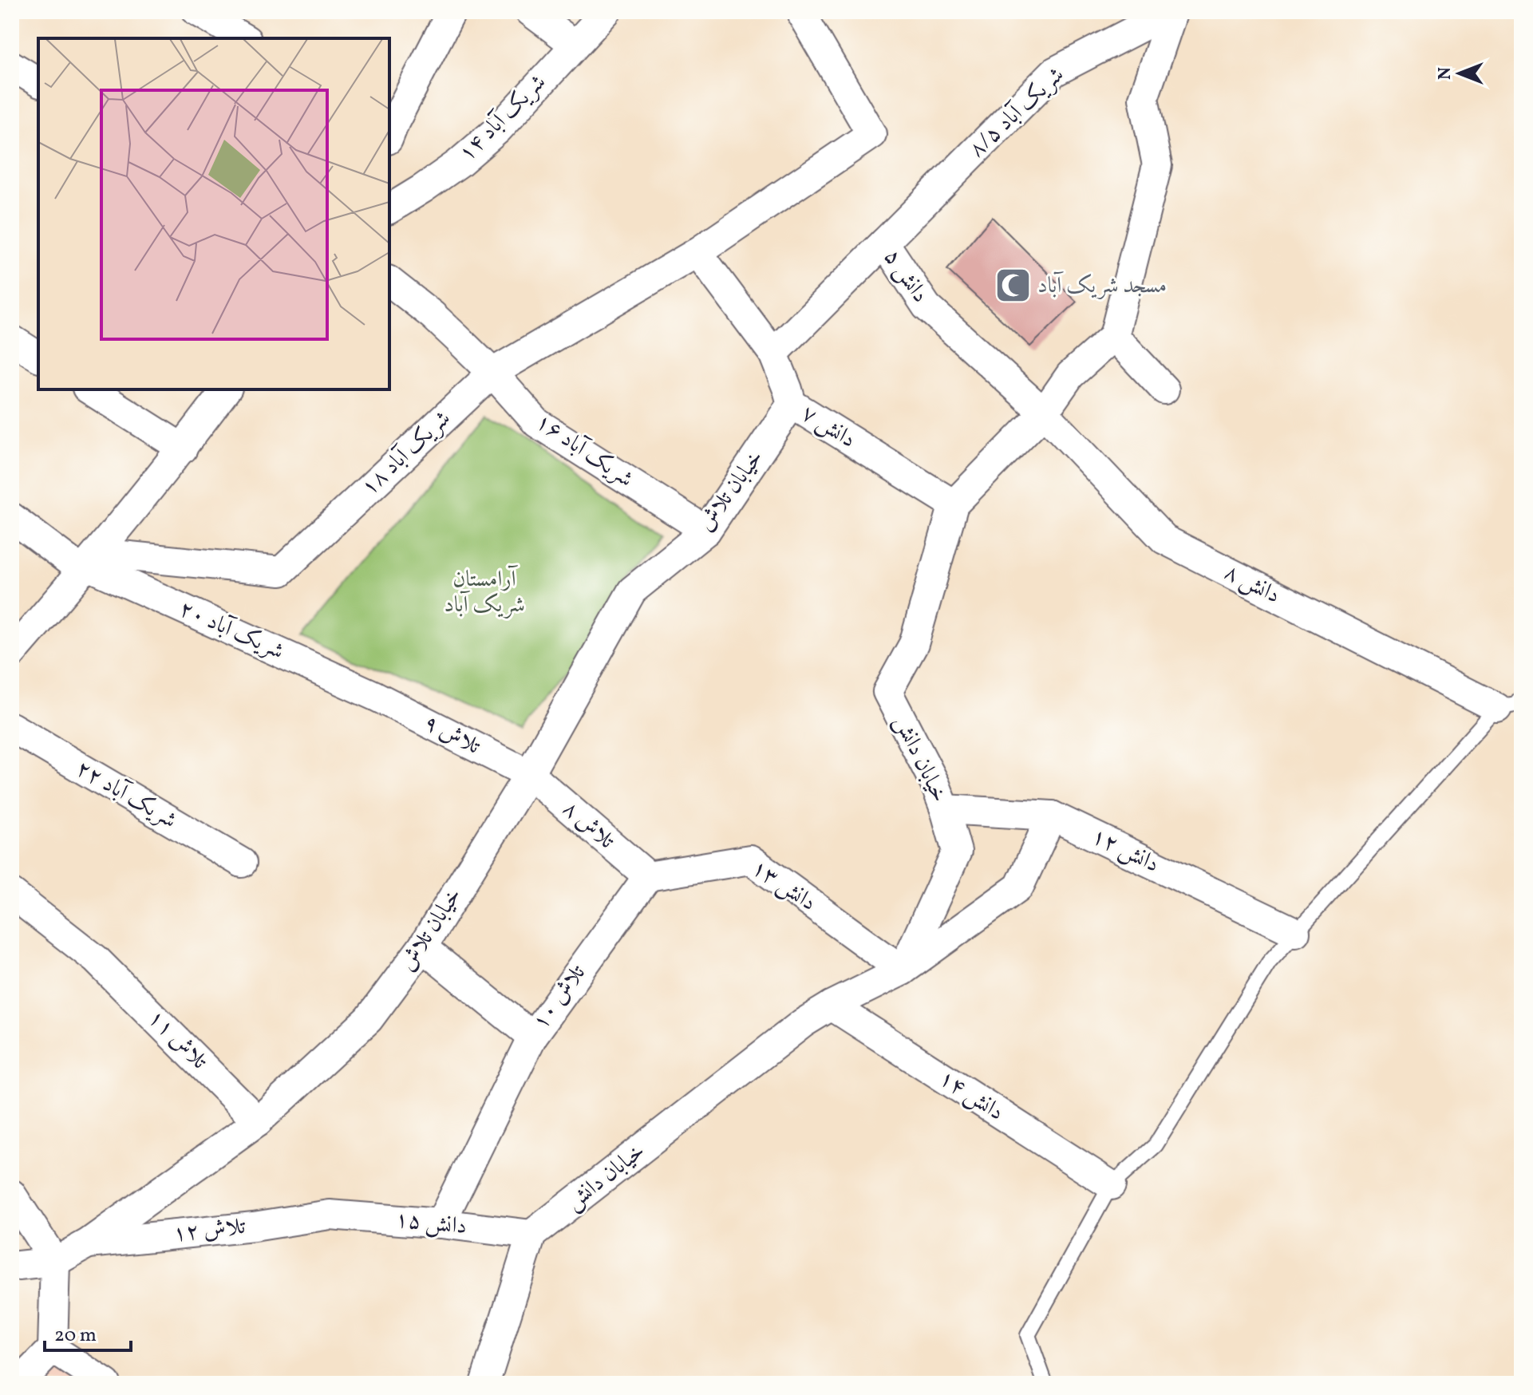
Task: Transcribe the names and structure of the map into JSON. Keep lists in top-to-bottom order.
{
  "streets": {
    "street": [
      "شریک آباد ۸/۵",
      "شریک آباد ۱۴",
      "دانش ۵",
      "دانش ۷",
      "شریک آباد ۱۶",
      "شریک آباد ۱۸",
      "خیابان تلاش",
      "دانش ۸",
      "شریک آباد ۲۰",
      "تلاش ۹",
      "خیابان دانش",
      "شریک آباد ۲۲",
      "تلاش ۸",
      "دانش ۱۲",
      "دانش ۱۳",
      "تلاش ۱۰",
      "تلاش ۱۱",
      "دانش ۱۴",
      "دانش ۱۵",
      "تلاش ۱۲"
    ]
  },
  "crossings": [
    ["شریک آباد ۸/۵", "دانش ۵"],
    ["دانش ۵", "دانش ۷"],
    ["دانش ۵", "دانش ۸"],
    ["دانش ۵", "خیابان دانش"],
    ["دانش ۷", "شریک آباد ۱۸"],
    ["دانش ۷", "خیابان تلاش"],
    ["دانش ۷", "خیابان دانش"],
    ["شریک آباد ۱۶", "شریک آباد ۱۸"],
    ["شریک آباد ۱۶", "خیابان تلاش"],
    ["شریک آباد ۱۸", "شریک آباد ۲۰"],
    ["خیابان تلاش", "تلاش ۹"],
    ["خیابان تلاش", "تلاش ۸"],
    ["خیابان تلاش", "تلاش ۱۰"],
    ["خیابان تلاش", "تلاش ۱۱"],
    ["خیابان تلاش", "تلاش ۱۲"],
    ["دانش ۸", "خیابان دانش"],
    ["شریک آباد ۲۰", "تلاش ۹"],
    ["تلاش ۹", "تلاش ۸"],
    ["خیابان دانش", "دانش ۱۲"],
    ["خیابان دانش", "دانش ۱۳"],
    ["خیابان دانش", "دانش ۱۴"],
    ["خیابان دانش", "دانش ۱۵"],
    ["تلاش ۸", "دانش ۱۳"],
    ["تلاش ۸", "تلاش ۱۰"],
    ["دانش ۱۳", "تلاش ۱۰"],
    ["دانش ۱۵", "تلاش ۱۲"]
  ],
  "parks": ["آرامستان شریک آباد"],
  "places": {
    "mosque": ["مسجد شریک آباد"]
  },
  "scale_bar": "20 m",
  "north": "left"
}
